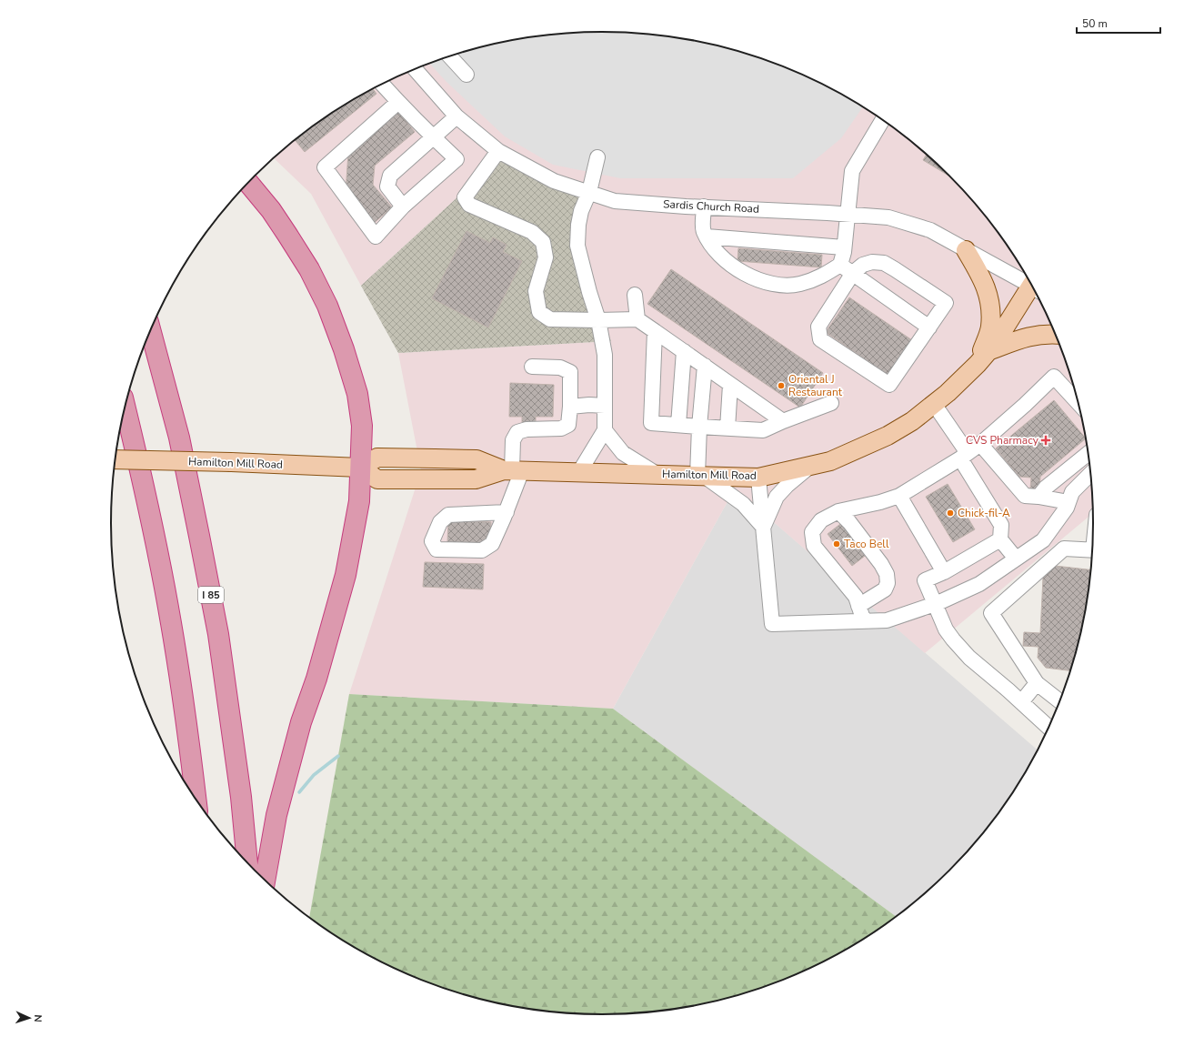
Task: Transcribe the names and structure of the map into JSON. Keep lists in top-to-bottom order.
{
  "streets": {
    "highway": ["I 85"],
    "main road": ["Hamilton Mill Road"],
    "street": ["Sardis Church Road"]
  },
  "places": {
    "other": ["Oriental J Restaurant", "Chick-fil-A", "Taco Bell"],
    "health": ["CVS Pharmacy"]
  },
  "scale_bar": "50 m",
  "north": "right"
}
